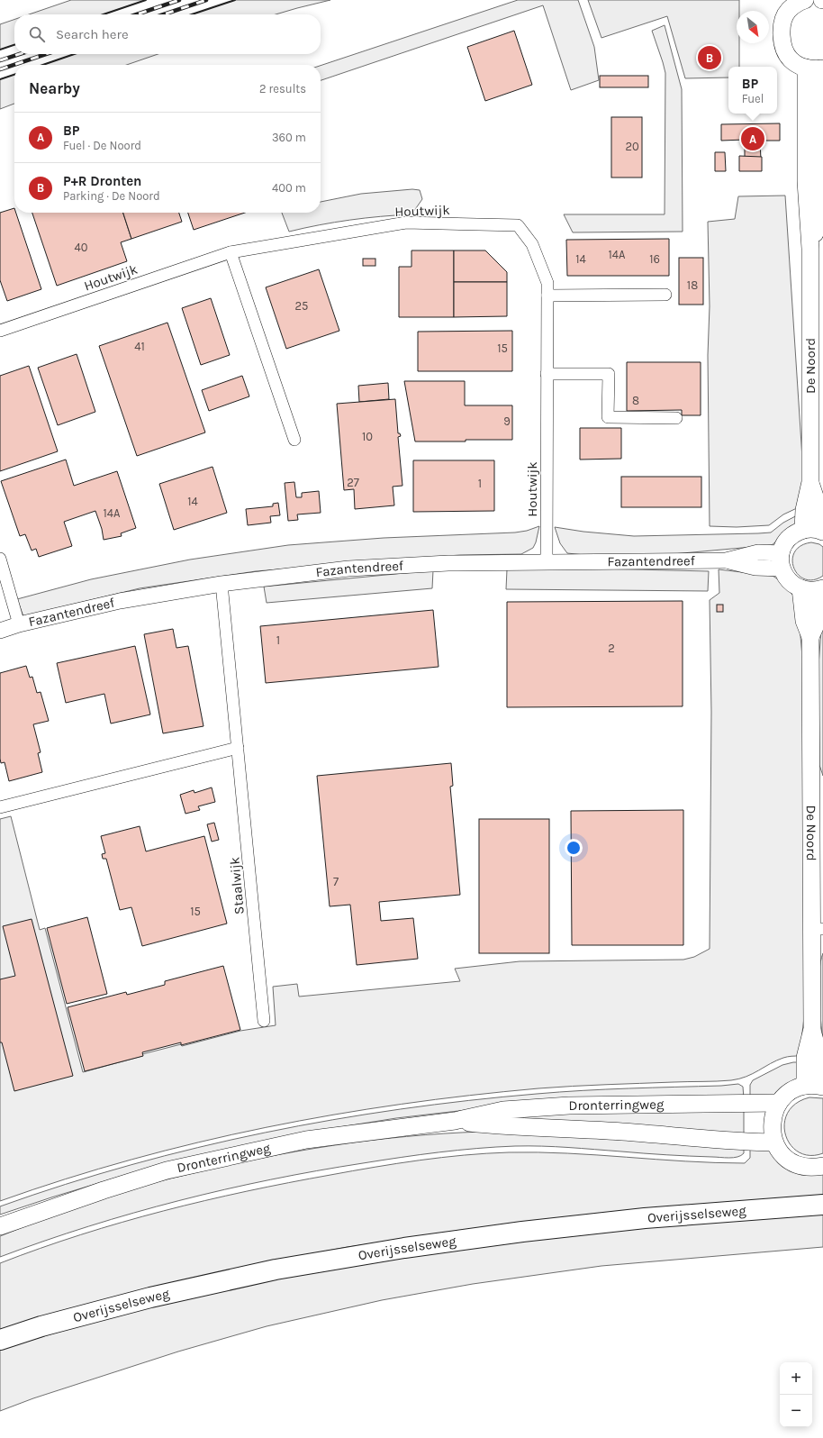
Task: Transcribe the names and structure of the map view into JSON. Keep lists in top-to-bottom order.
{
  "streets": {
    "highway": ["Overijsselseweg"],
    "main road": ["De Noord", "Dronterringweg"],
    "street": ["Houtwijk", "Fazantendreef", "Staalwijk"]
  },
  "crossings": [
    ["Houtwijk", "Fazantendreef"],
    ["Fazantendreef", "Staalwijk"]
  ],
  "house_numbers": [
    "20",
    "40",
    "14A",
    "14",
    "16",
    "18",
    "25",
    "41",
    "15",
    "8",
    "9",
    "10",
    "27",
    "1",
    "14",
    "14A",
    "1",
    "2",
    "7",
    "15"
  ],
  "north": "bottom right",
  "page": {
    "search": "Search here",
    "pins": ["B", "A"],
    "heading": ["Nearby", "2 results"],
    "popup": ["BP", "Fuel"],
    "list": [
      {
        "mark": "A",
        "name": "BP",
        "note": "Fuel · De Noord",
        "value": "360 m"
      },
      {
        "mark": "B",
        "name": "P+R Dronten",
        "note": "Parking · De Noord",
        "value": "400 m"
      }
    ],
    "map_buttons": ["+", "−"]
  }
}
